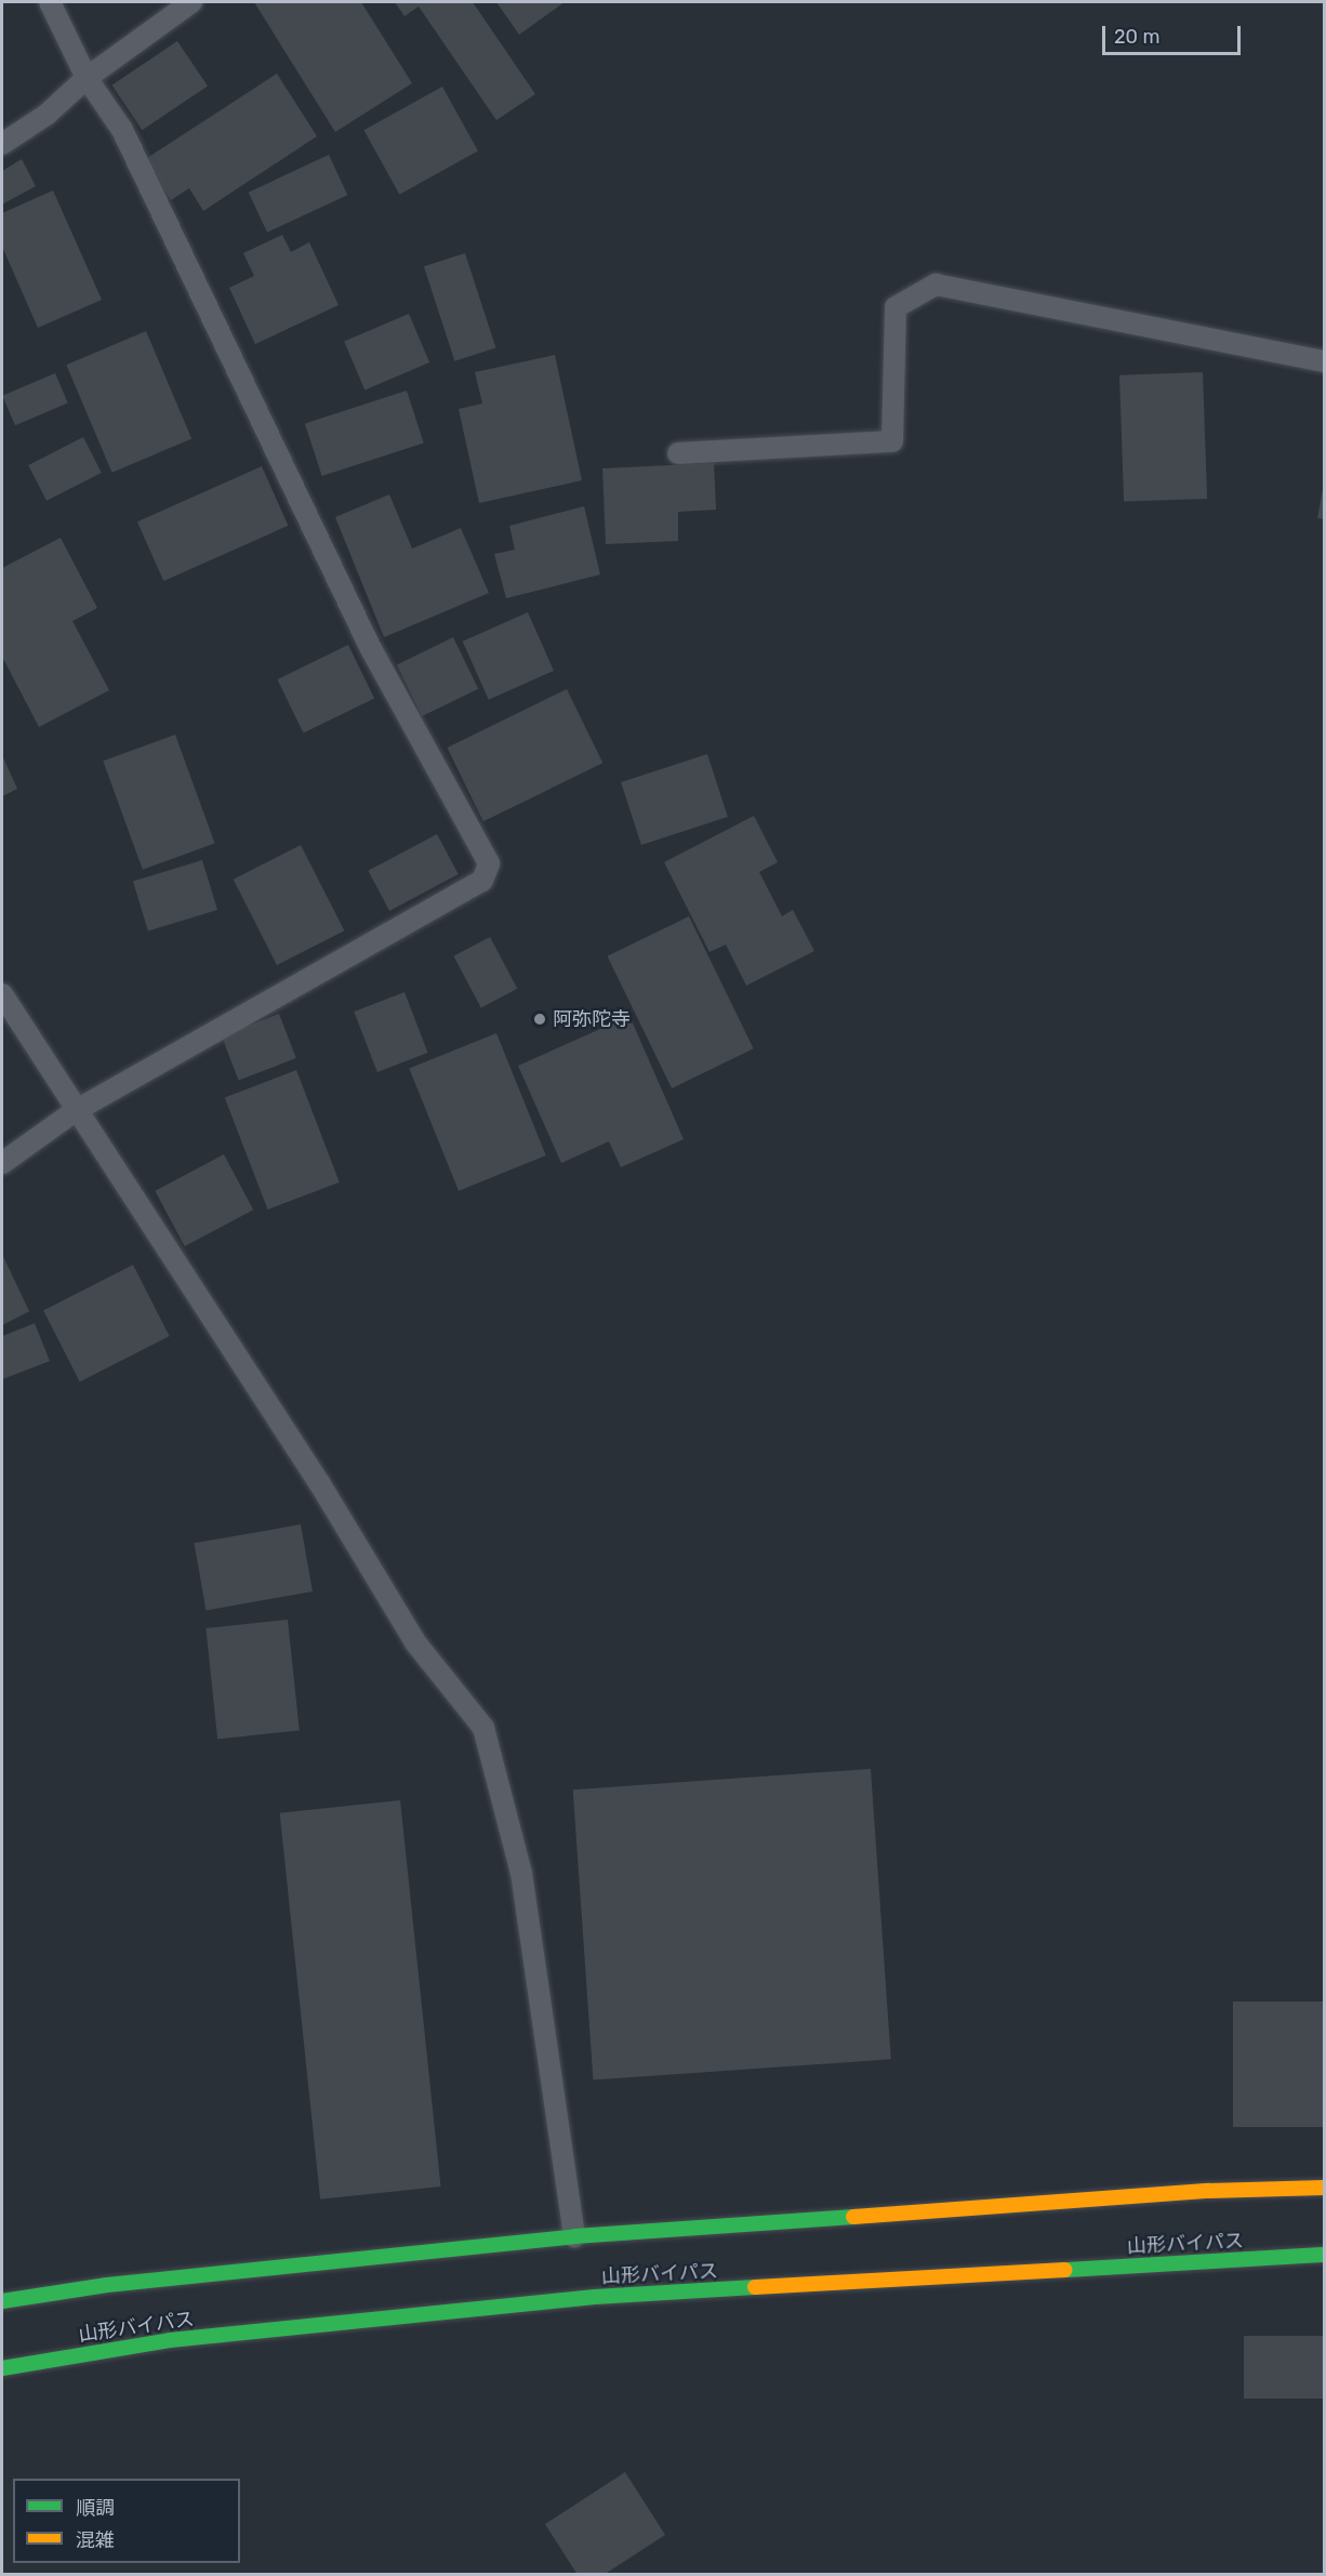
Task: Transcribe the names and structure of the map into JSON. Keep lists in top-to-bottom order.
{
  "streets": {
    "highway": ["山形バイパス"]
  },
  "places": ["阿弥陀寺"],
  "legend": ["順調", "混雑"],
  "scale_bar": "20 m"
}
